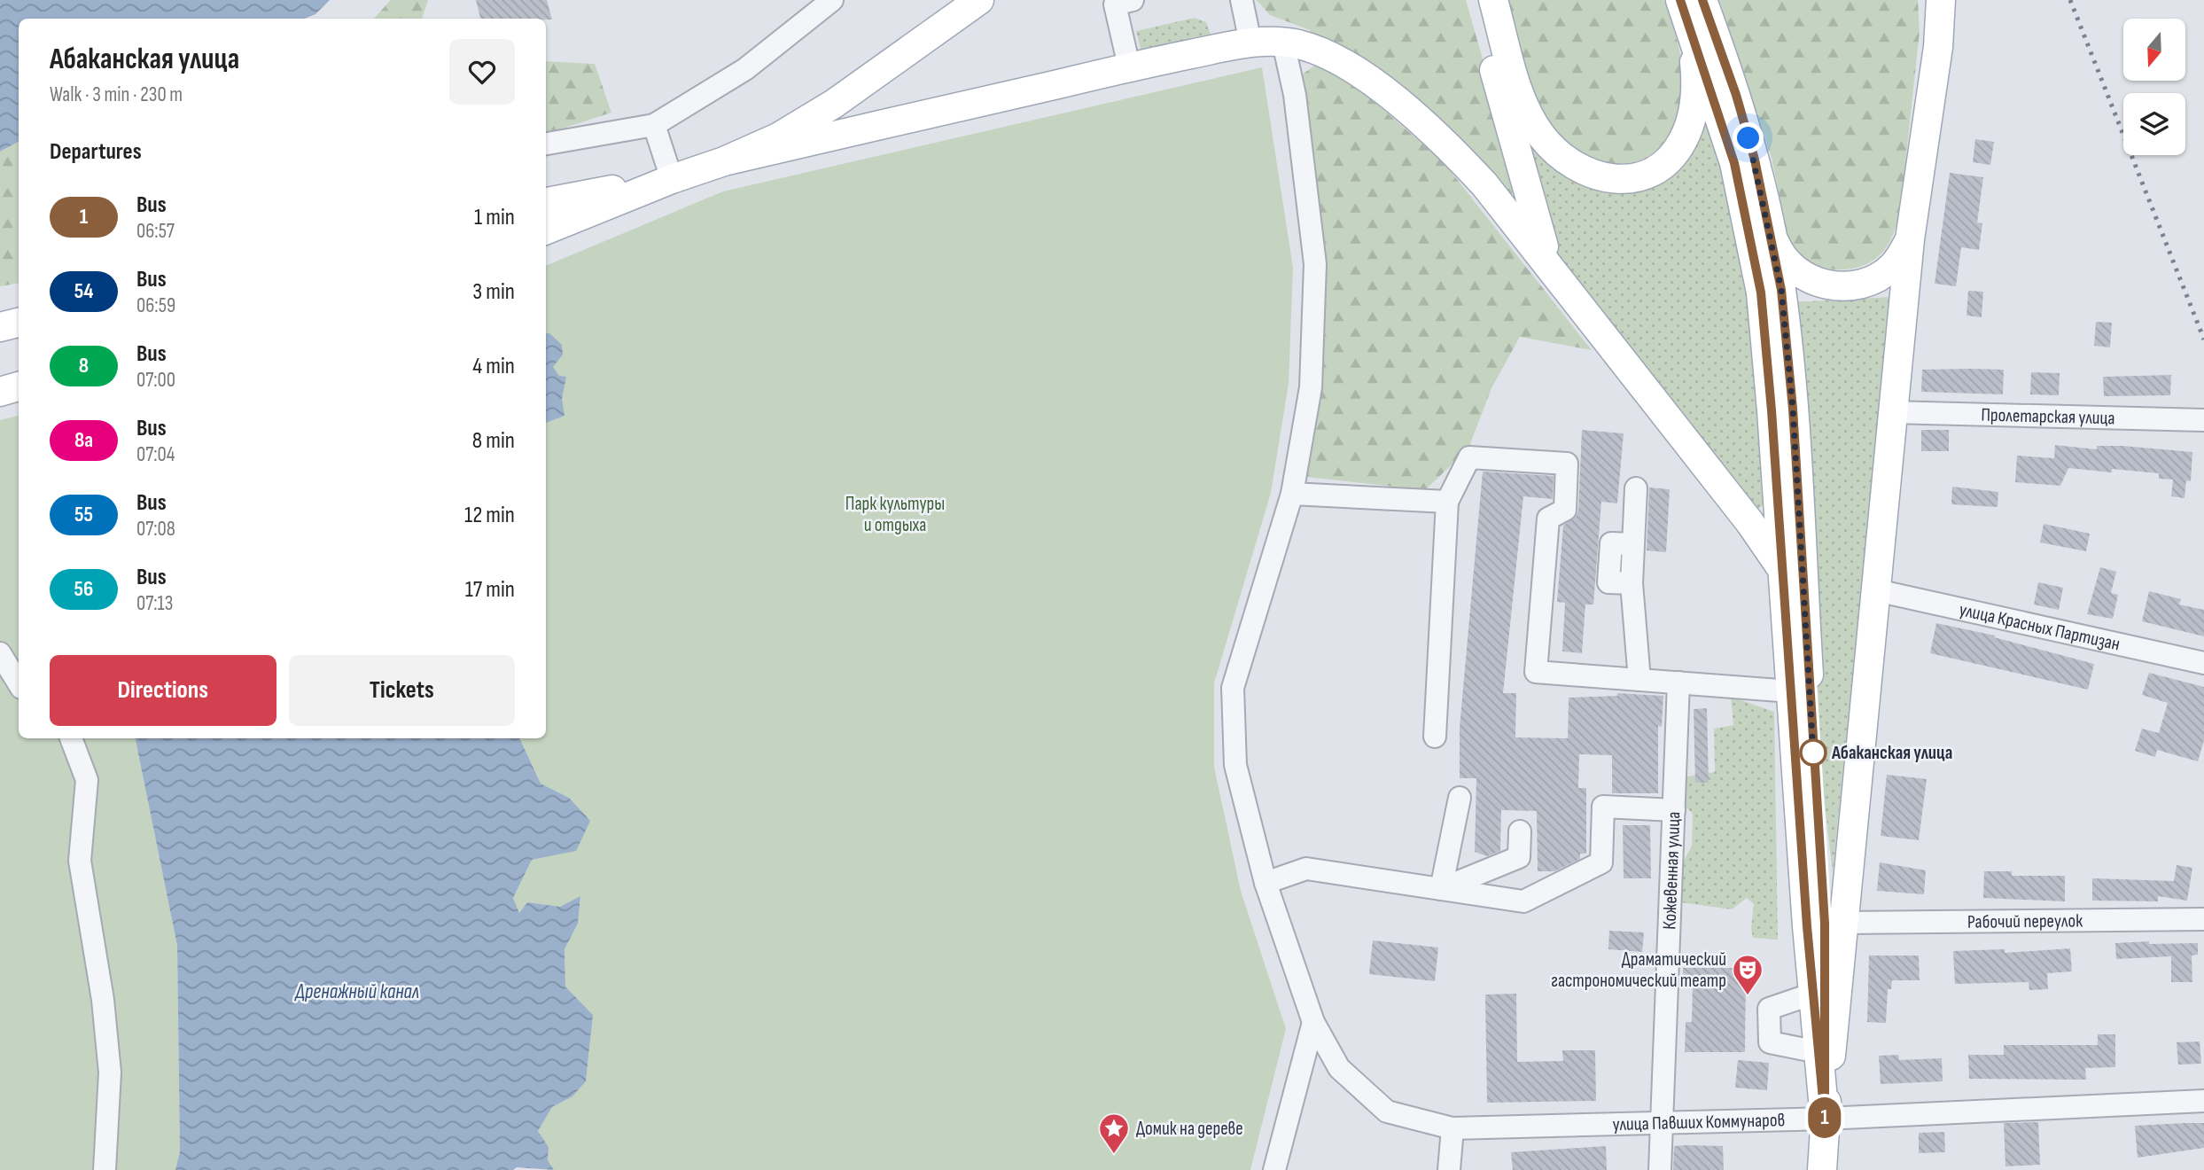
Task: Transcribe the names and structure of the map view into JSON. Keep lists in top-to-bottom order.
{
  "streets": {
    "street": [
      "Пролетарская улица",
      "улица Красных Партизан",
      "Кожевенная улица",
      "Рабочий переулок",
      "улица Павших Коммунаров"
    ]
  },
  "crossings": [
    ["Кожевенная улица", "улица Павших Коммунаров"]
  ],
  "water": ["Дренажный канал"],
  "parks": ["Парк культуры и отдыха"],
  "places": {
    "other": ["Абаканская улица"],
    "theatre": ["Драматический гастрономический театр"],
    "place": ["Домик на дереве"]
  },
  "lines": ["bus line 1"],
  "north": "bottom",
  "page": {
    "on_map": "1",
    "heading": [
      ["Абаканская улица", "Walk · 3 min · 230 m"],
      "Departures"
    ],
    "list": [
      {
        "mark": "1",
        "name": "Bus",
        "note": "06:57",
        "value": "1 min"
      },
      {
        "mark": "54",
        "name": "Bus",
        "note": "06:59",
        "value": "3 min"
      },
      {
        "mark": "8",
        "name": "Bus",
        "note": "07:00",
        "value": "4 min"
      },
      {
        "mark": "8а",
        "name": "Bus",
        "note": "07:04",
        "value": "8 min"
      },
      {
        "mark": "55",
        "name": "Bus",
        "note": "07:08",
        "value": "12 min"
      },
      {
        "mark": "56",
        "name": "Bus",
        "note": "07:13",
        "value": "17 min"
      }
    ],
    "buttons": ["Directions", "Tickets"]
  }
}
